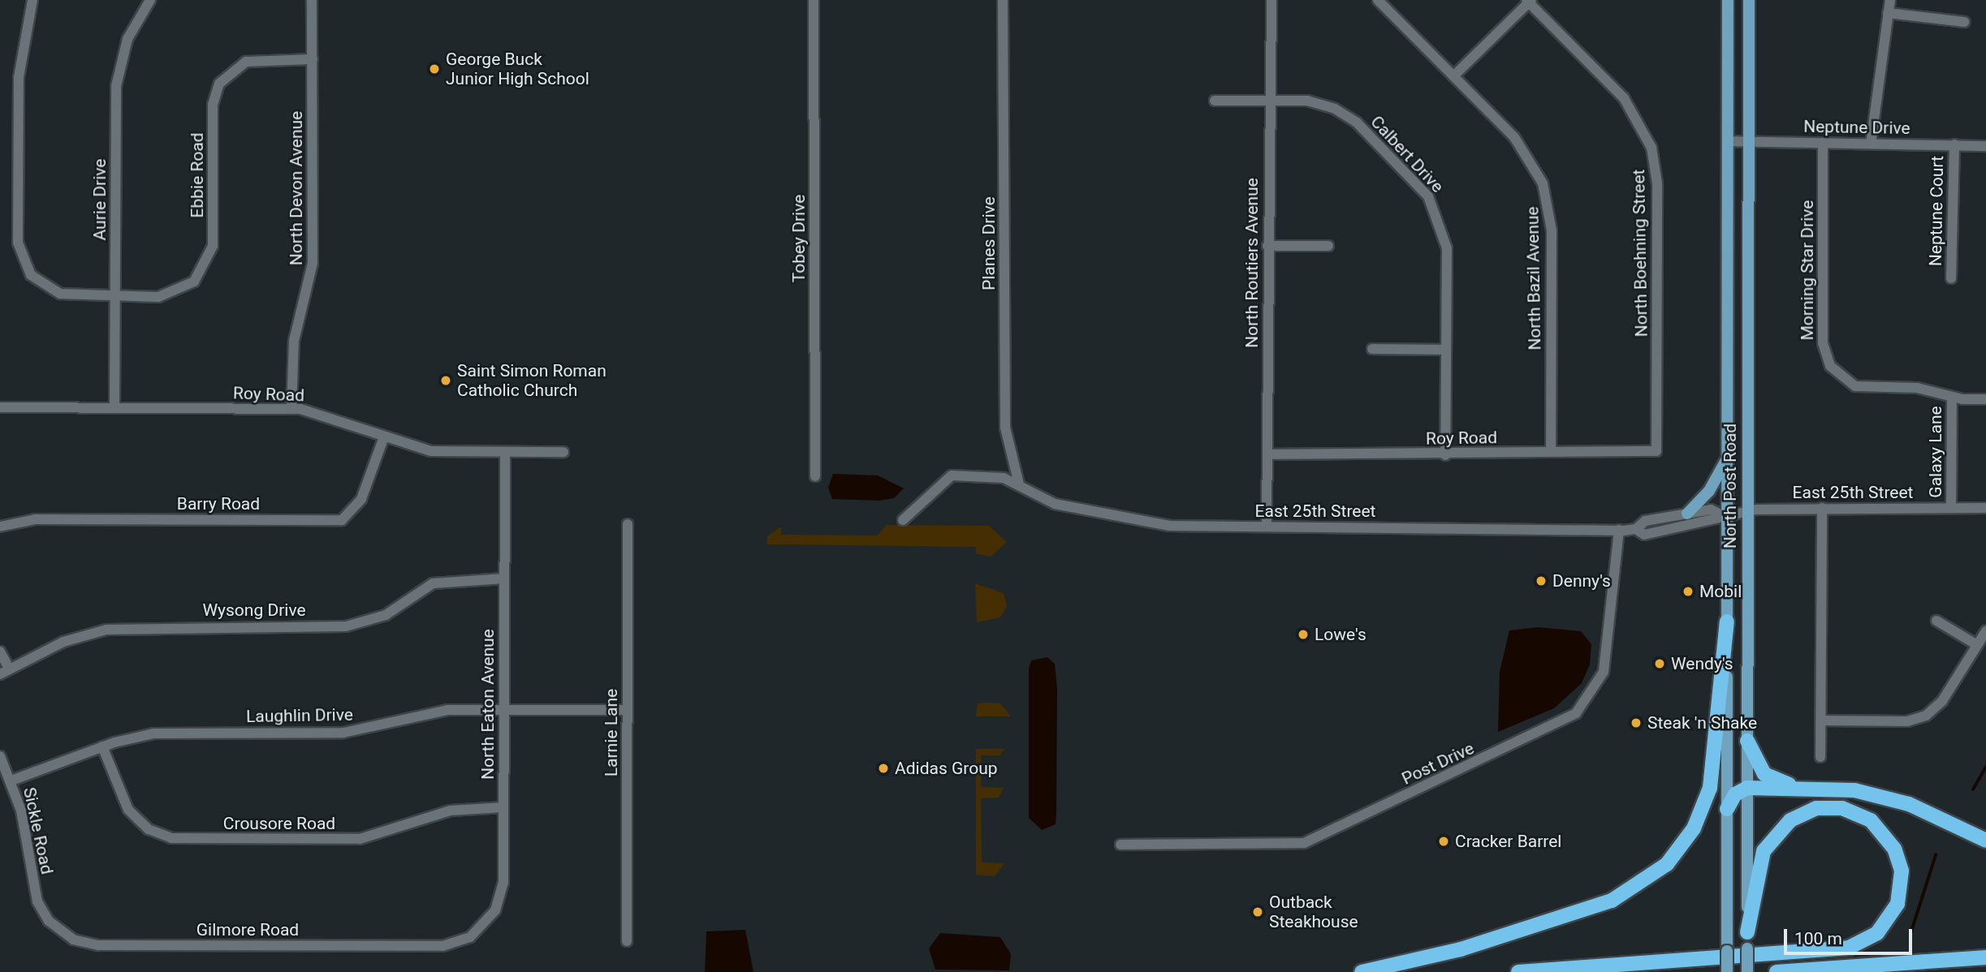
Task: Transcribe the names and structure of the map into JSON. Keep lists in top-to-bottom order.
{
  "streets": {
    "main road": ["North Post Road"],
    "street": [
      "Neptune Drive",
      "Calbert Drive",
      "Ebbie Road",
      "North Devon Avenue",
      "Aurie Drive",
      "Neptune Court",
      "Tobey Drive",
      "Planes Drive",
      "North Boehning Street",
      "North Routiers Avenue",
      "Morning Star Drive",
      "North Bazil Avenue",
      "Roy Road",
      "Galaxy Lane",
      "East 25th Street",
      "Barry Road",
      "Wysong Drive",
      "North Eaton Avenue",
      "Laughlin Drive",
      "Larnie Lane",
      "Post Drive",
      "Crousore Road",
      "Sickle Road",
      "Gilmore Road"
    ]
  },
  "crossings": [
    ["Neptune Drive", "Neptune Court"],
    ["Neptune Drive", "Morning Star Drive"],
    ["Neptune Drive", "North Post Road"],
    ["Calbert Drive", "North Routiers Avenue"],
    ["Calbert Drive", "Roy Road"],
    ["Ebbie Road", "North Devon Avenue"],
    ["Ebbie Road", "Aurie Drive"],
    ["North Devon Avenue", "Roy Road"],
    ["Aurie Drive", "Roy Road"],
    ["Planes Drive", "East 25th Street"],
    ["North Boehning Street", "Roy Road"],
    ["North Routiers Avenue", "Roy Road"],
    ["North Routiers Avenue", "East 25th Street"],
    ["Morning Star Drive", "Galaxy Lane"],
    ["North Bazil Avenue", "Roy Road"],
    ["Roy Road", "Barry Road"],
    ["Roy Road", "North Eaton Avenue"],
    ["Galaxy Lane", "East 25th Street"],
    ["North Post Road", "East 25th Street"],
    ["East 25th Street", "Post Drive"],
    ["Wysong Drive", "North Eaton Avenue"],
    ["North Eaton Avenue", "Laughlin Drive"],
    ["North Eaton Avenue", "Crousore Road"],
    ["North Eaton Avenue", "Gilmore Road"],
    ["Laughlin Drive", "Larnie Lane"],
    ["Laughlin Drive", "Crousore Road"],
    ["Laughlin Drive", "Sickle Road"],
    ["Sickle Road", "Gilmore Road"]
  ],
  "places": [
    "George Buck Junior High School",
    "Saint Simon Roman Catholic Church",
    "Denny's",
    "Mobil",
    "Lowe's",
    "Wendy's",
    "Steak 'n Shake",
    "Adidas Group",
    "Cracker Barrel",
    "Outback Steakhouse"
  ],
  "scale_bar": "100 m"
}
